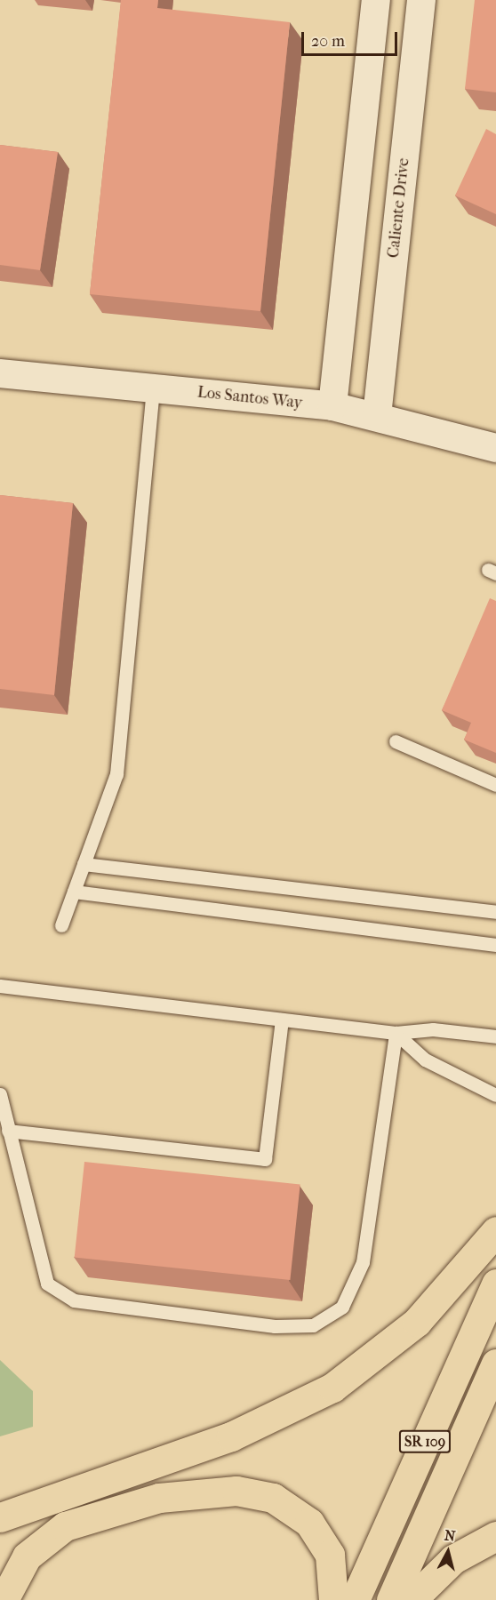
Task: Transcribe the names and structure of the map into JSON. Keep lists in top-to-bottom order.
{
  "streets": {
    "main road": ["SR 109"],
    "street": ["Caliente Drive", "Los Santos Way"]
  },
  "crossings": [
    ["Caliente Drive", "Los Santos Way"]
  ],
  "scale_bar": "20 m",
  "north": "top"
}
